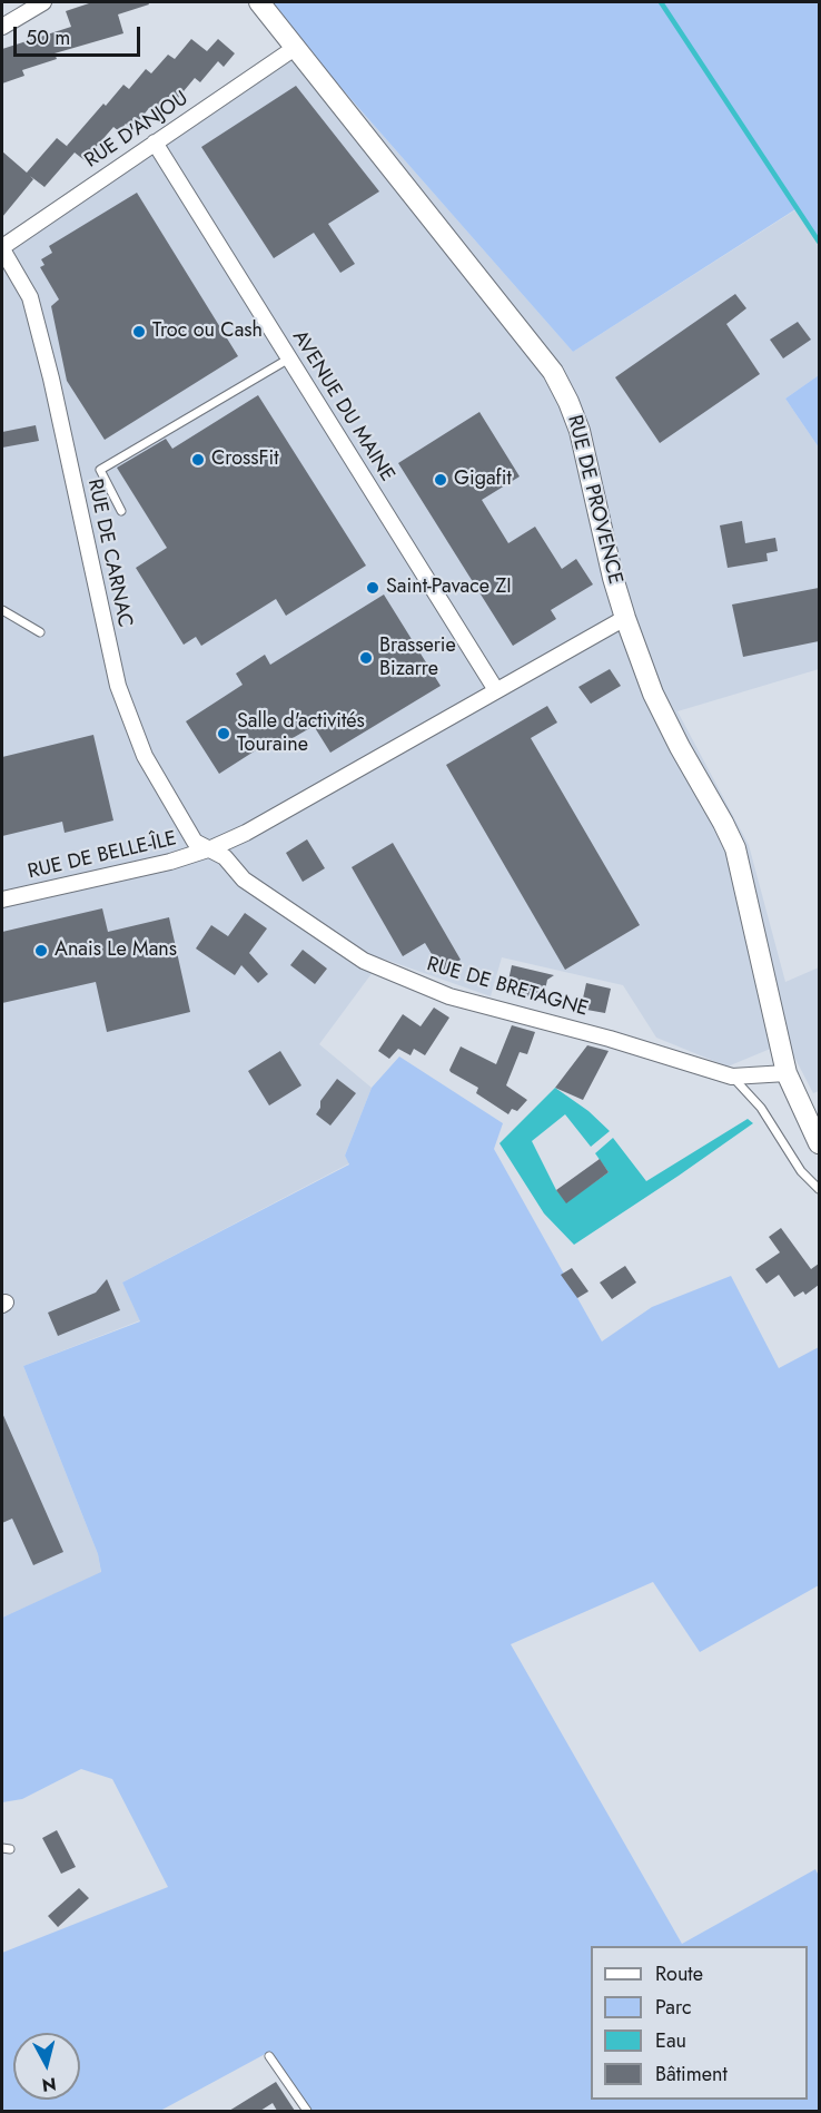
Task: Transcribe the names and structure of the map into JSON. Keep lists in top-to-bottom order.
{
  "streets": {
    "street": [
      "RUE D'ANJOU",
      "AVENUE DU MAINE",
      "RUE DE PROVENCE",
      "RUE DE CARNAC",
      "RUE DE BELLE-ÎLE",
      "RUE DE BRETAGNE"
    ]
  },
  "crossings": [
    ["RUE D'ANJOU", "AVENUE DU MAINE"],
    ["RUE D'ANJOU", "RUE DE PROVENCE"],
    ["RUE D'ANJOU", "RUE DE CARNAC"],
    ["AVENUE DU MAINE", "RUE DE BELLE-ÎLE"],
    ["RUE DE PROVENCE", "RUE DE BELLE-ÎLE"],
    ["RUE DE PROVENCE", "RUE DE BRETAGNE"],
    ["RUE DE CARNAC", "RUE DE BELLE-ÎLE"],
    ["RUE DE CARNAC", "RUE DE BRETAGNE"],
    ["RUE DE BELLE-ÎLE", "RUE DE BRETAGNE"]
  ],
  "places": [
    "Troc ou Cash",
    "CrossFit",
    "Gigafit",
    "Saint-Pavace ZI",
    "Brasserie Bizarre",
    "Salle d'activités Touraine",
    "Anais Le Mans"
  ],
  "legend": [
    "Route",
    "Parc",
    "Eau",
    "Bâtiment"
  ],
  "scale_bar": "50 m",
  "north": "bottom"
}
